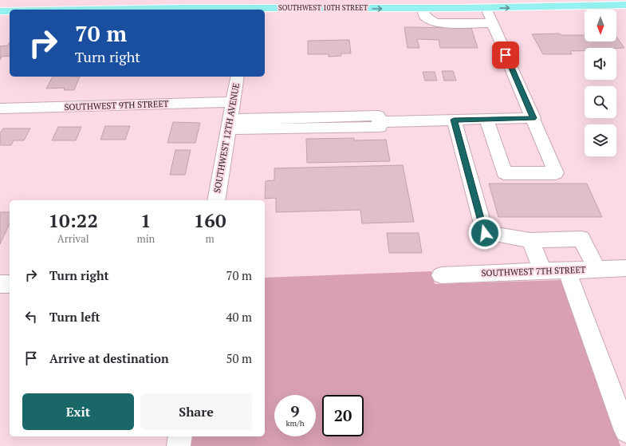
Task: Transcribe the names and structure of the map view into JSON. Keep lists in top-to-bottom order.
{
  "streets": {
    "main road": ["SOUTHWEST 10TH STREET"],
    "street": ["SOUTHWEST 9TH STREET", "SOUTHWEST 12TH AVENUE", "SOUTHWEST 7TH STREET"]
  },
  "crossings": [
    ["SOUTHWEST 9TH STREET", "SOUTHWEST 12TH AVENUE"]
  ],
  "one_way": ["SOUTHWEST 10TH STREET"],
  "north": "bottom",
  "page": {
    "turn": ["70 m", "Turn right"],
    "eta": [
      "10:22",
      "Arrival",
      "1",
      "min",
      "160",
      "m"
    ],
    "list": [
      {
        "name": "Turn right",
        "value": "70 m"
      },
      {
        "name": "Turn left",
        "value": "40 m"
      },
      {
        "name": "Arrive at destination",
        "value": "50 m"
      }
    ],
    "buttons": ["Exit", "Share"],
    "speed": "9 km/h",
    "limit": "20"
  }
}
